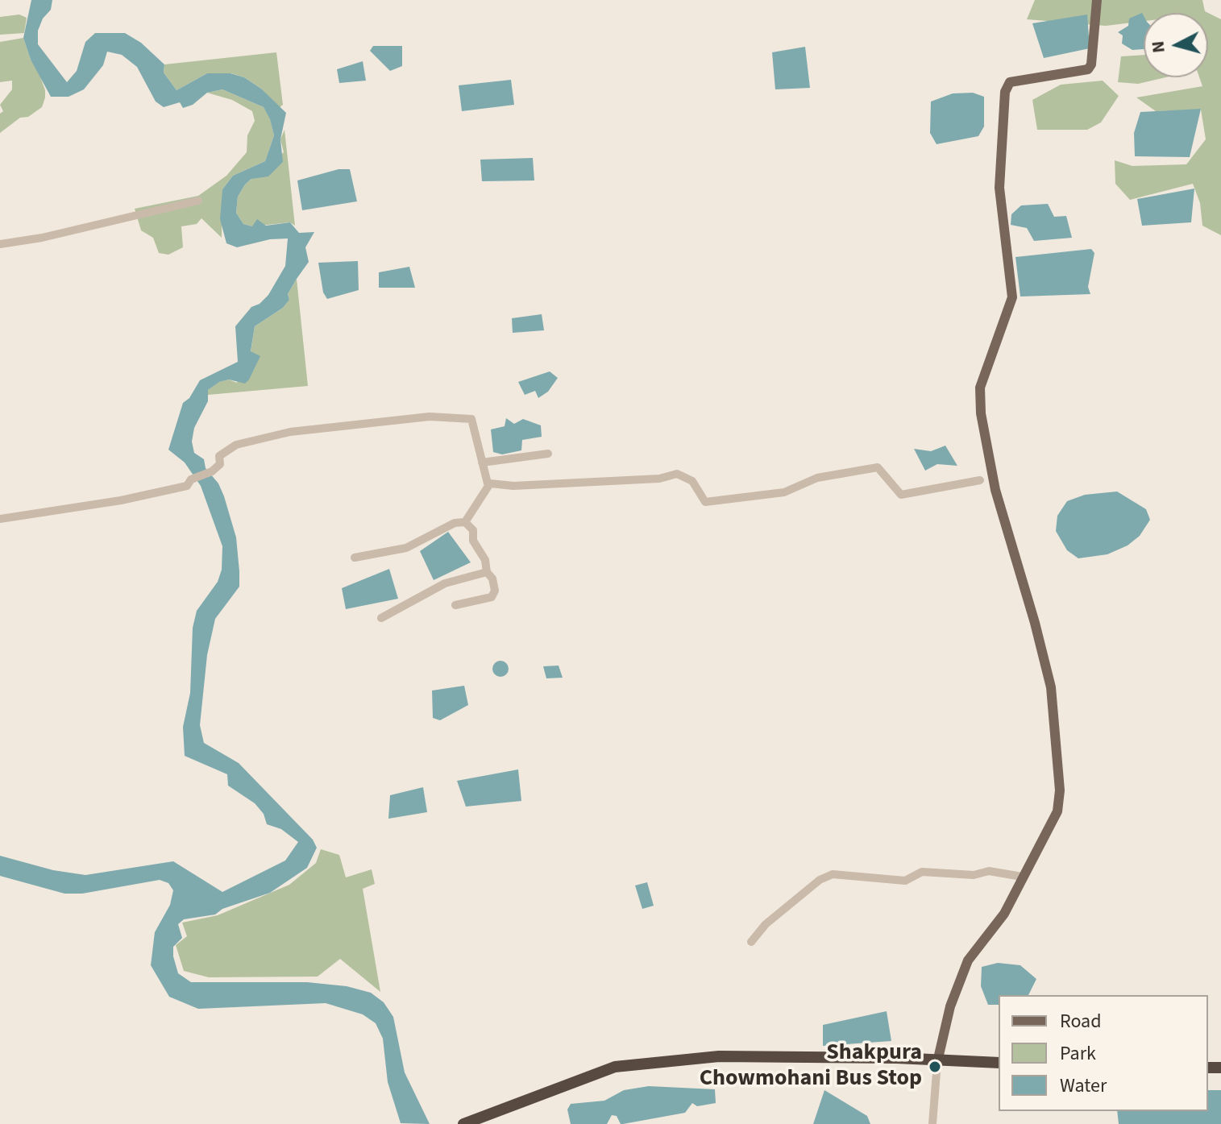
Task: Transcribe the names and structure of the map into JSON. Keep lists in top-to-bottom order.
{
  "places": ["Shakpura Chowmohani Bus Stop"],
  "legend": ["Road", "Park", "Water"],
  "north": "left"
}
